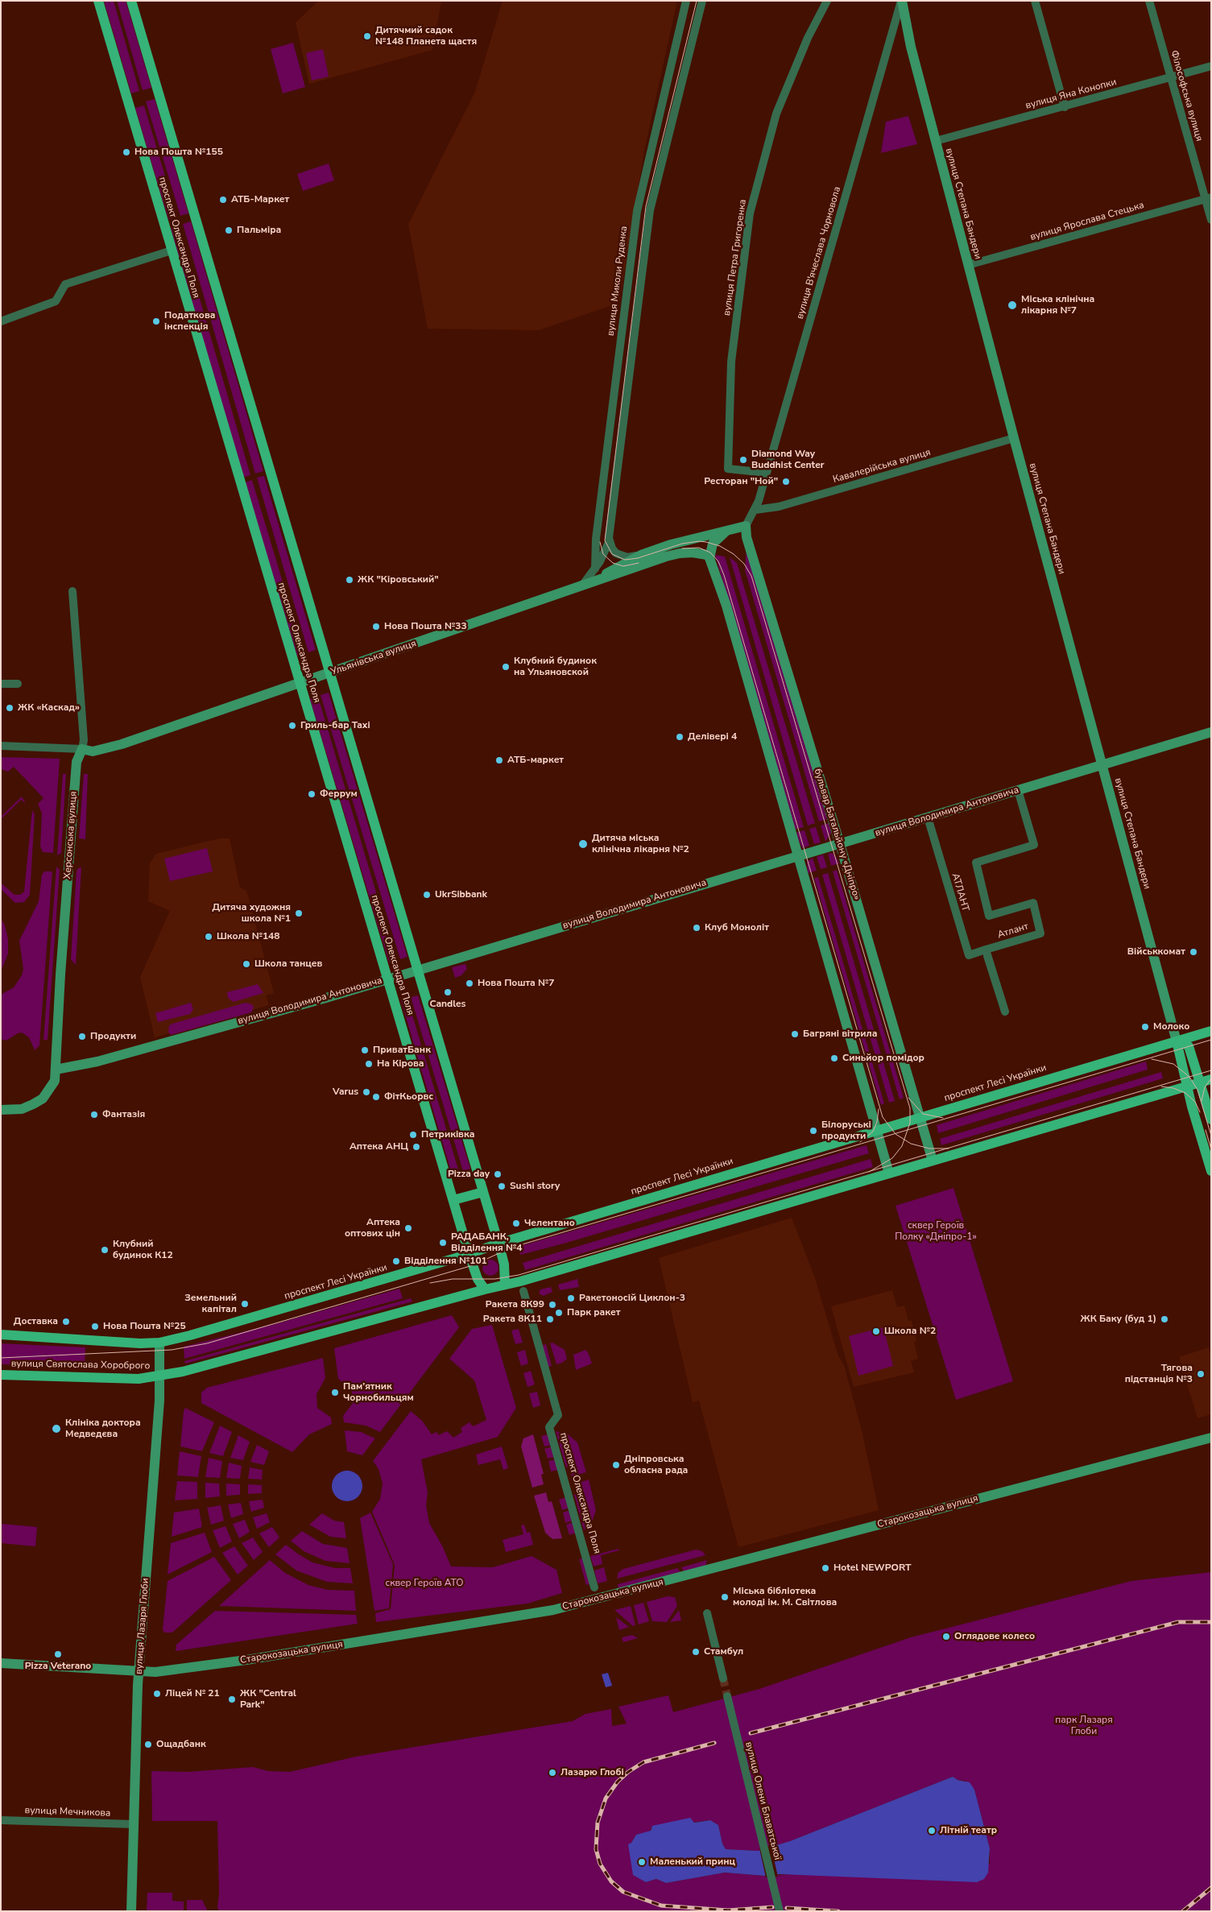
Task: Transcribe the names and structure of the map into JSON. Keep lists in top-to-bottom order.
{
  "streets": {
    "main road": [
      "вулиця Степана Бандери",
      "проспект Олександра Поля",
      "проспект Лесі Українки",
      "вулиця Святослава Хороброго"
    ],
    "street": [
      "вулиця Яна Конопки",
      "Філософська вулиця",
      "вулиця Ярослава Стецька",
      "вулиця В'ячеслава Чорновола",
      "вулиця Петра Григоренка",
      "вулиця Миколи Руденка",
      "Кавалерійська вулиця",
      "Ульянівська вулиця",
      "вулиця Володимира Антоновича",
      "бульвар Батальйону «Дніпро»",
      "Херсонська вулиця",
      "АТЛАНТ",
      "Атлант",
      "Старокозацька вулиця",
      "вулиця Лазаря Глоби",
      "вулиця Олени Блаватської",
      "вулиця Мечникова"
    ]
  },
  "crossings": [
    ["вулиця Яна Конопки", "Філософська вулиця"],
    ["вулиця Яна Конопки", "вулиця Степана Бандери"],
    ["Філософська вулиця", "вулиця Ярослава Стецька"],
    ["вулиця Степана Бандери", "вулиця Ярослава Стецька"],
    ["вулиця Степана Бандери", "вулиця В'ячеслава Чорновола"],
    ["вулиця Степана Бандери", "Кавалерійська вулиця"],
    ["вулиця Степана Бандери", "вулиця Володимира Антоновича"],
    ["вулиця Степана Бандери", "проспект Лесі Українки"],
    ["проспект Олександра Поля", "Ульянівська вулиця"],
    ["проспект Олександра Поля", "вулиця Володимира Антоновича"],
    ["проспект Олександра Поля", "проспект Лесі Українки"],
    ["вулиця В'ячеслава Чорновола", "вулиця Петра Григоренка"],
    ["вулиця В'ячеслава Чорновола", "Кавалерійська вулиця"],
    ["Ульянівська вулиця", "бульвар Батальйону «Дніпро»"],
    ["Ульянівська вулиця", "Херсонська вулиця"],
    ["вулиця Володимира Антоновича", "бульвар Батальйону «Дніпро»"],
    ["вулиця Володимира Антоновича", "Херсонська вулиця"],
    ["вулиця Володимира Антоновича", "АТЛАНТ"],
    ["вулиця Володимира Антоновича", "Атлант"],
    ["бульвар Батальйону «Дніпро»", "проспект Лесі Українки"],
    ["АТЛАНТ", "Атлант"],
    ["проспект Лесі Українки", "вулиця Лазаря Глоби"],
    ["вулиця Святослава Хороброго", "вулиця Лазаря Глоби"],
    ["Старокозацька вулиця", "вулиця Лазаря Глоби"],
    ["вулиця Лазаря Глоби", "вулиця Мечникова"]
  ],
  "parks": ["сквер Героїв Полку «Дніпро-1»", "сквер Героїв АТО", "парк Лазаря Глоби"],
  "places": [
    "Дитячмий садок №148 Планета щастя",
    "Нова Пошта №155",
    "АТБ-Маркет",
    "Пальміра",
    "Міська клінічна лікарня №7",
    "Податкова інспекція",
    "Diamond Way Buddhist Center",
    "Ресторан \"Ной\"",
    "ЖК \"Кіровський\"",
    "Нова Пошта №33",
    "Клубний будинок на Ульяновской",
    "ЖК «Каскад»",
    "Гриль-бар Taxi",
    "Делівері 4",
    "АТБ-маркет",
    "Феррум",
    "Дитяча міська клінічна лікарня №2",
    "UkrSibbank",
    "Дитяча художня школа №1",
    "Клуб Моноліт",
    "Школа №148",
    "Військкомат",
    "Школа танцев",
    "Нова Пошта №7",
    "Candles",
    "Молоко",
    "Багряні вітрила",
    "Продукти",
    "ПриватБанк",
    "Синьйор помідор",
    "На Кірова",
    "Varus",
    "ФiтКьорвс",
    "Фантазія",
    "Білоруські продукти",
    "Петриківка",
    "Аптека АНЦ",
    "Pizza day",
    "Sushi story",
    "Челентано",
    "Аптека оптових цін",
    "РАДАБАНК, Відділення №4",
    "Клубний будинок К12",
    "Відділення №101",
    "Ракетоносій Циклон-3",
    "Земельний капітал",
    "Ракета 8К99",
    "Парк ракет",
    "Ракета 8К11",
    "ЖК Баку (буд 1)",
    "Доставка",
    "Нова Пошта №25",
    "Школа №2",
    "Тягова пiдстанцiя №3",
    "Пам’ятник Чорнобильцям",
    "Клініка доктора Медведєва",
    "Дніпровська обласна рада",
    "Hotel NEWPORT",
    "Міська бібліотека молоді ім. М. Світлова",
    "Оглядове колесо",
    "Стамбул",
    "Pizza Veterano",
    "Ліцей № 21",
    "ЖК \"Central Park\"",
    "Ощадбанк",
    "Лазарю Глобі",
    "Літній театр",
    "Маленький принц"
  ]
}
